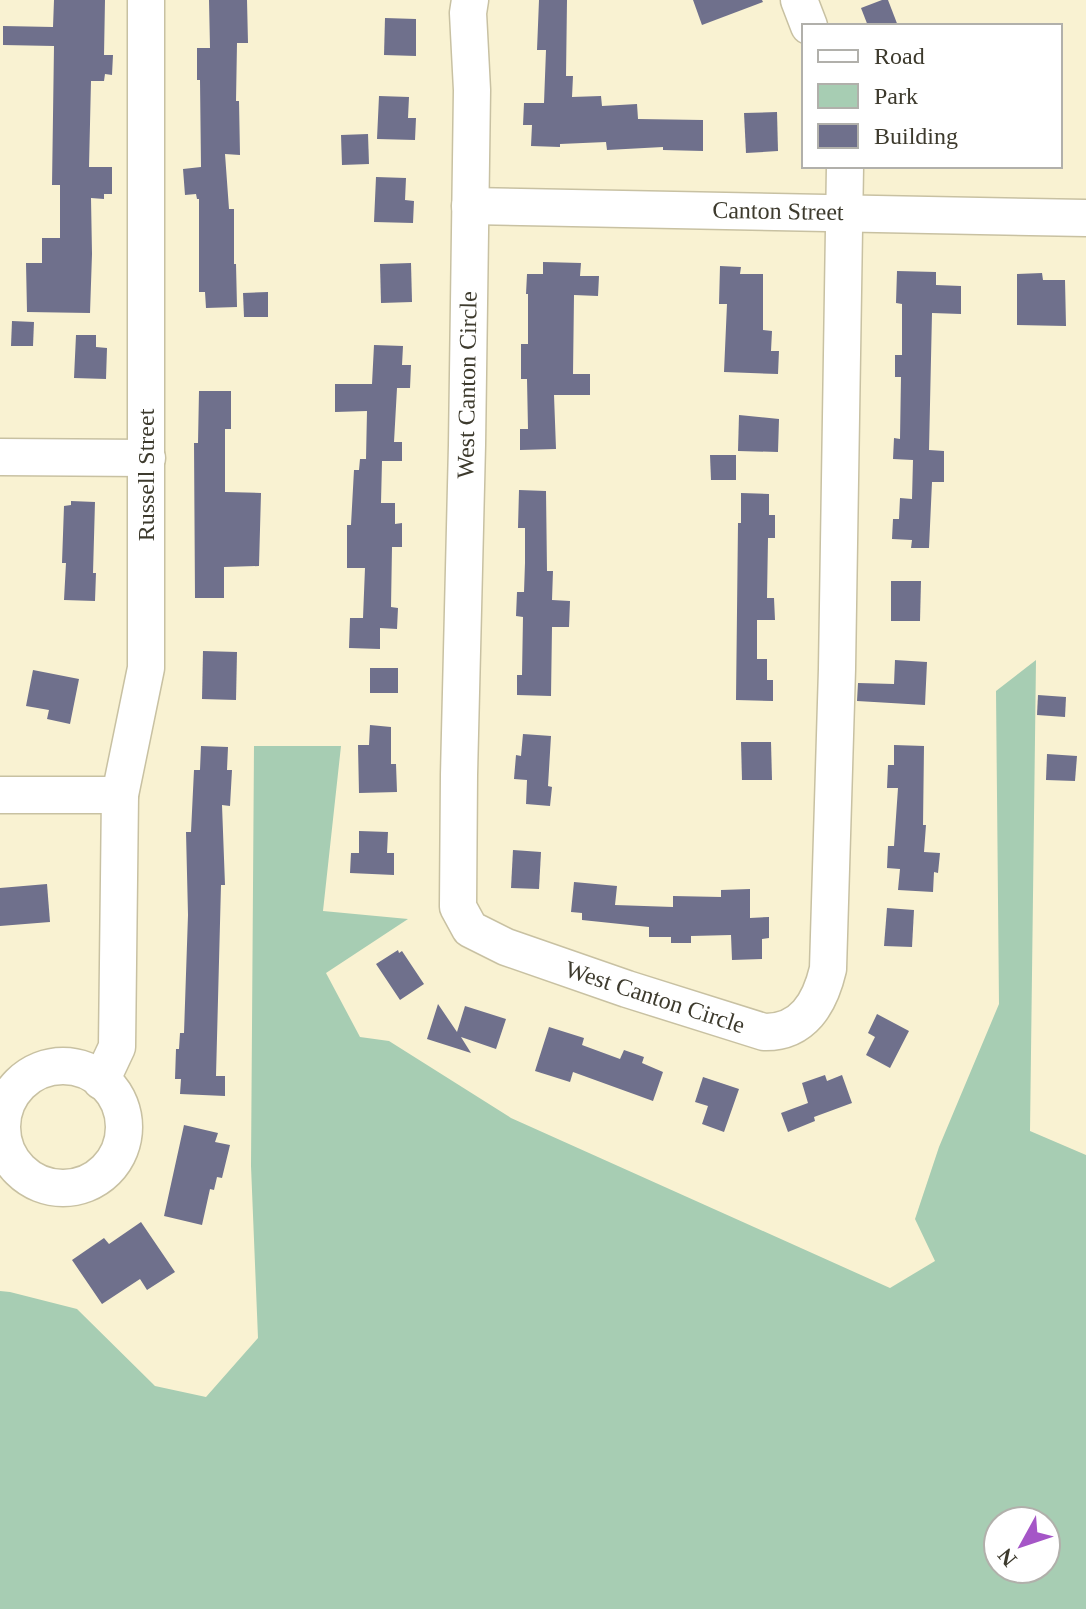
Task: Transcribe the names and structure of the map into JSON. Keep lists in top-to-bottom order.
{
  "streets": {
    "street": ["Canton Street", "West Canton Circle", "Russell Street"]
  },
  "crossings": [
    ["Canton Street", "West Canton Circle"]
  ],
  "legend": ["Road", "Park", "Building"],
  "north": "bottom left"
}
